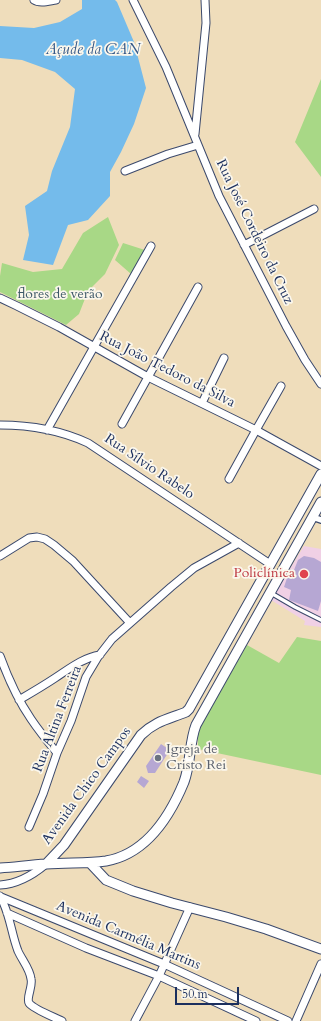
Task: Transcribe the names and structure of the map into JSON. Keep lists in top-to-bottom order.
{
  "streets": {
    "street": [
      "Rua José Cordeiro da Cruz",
      "Rua João Tedoro da Silva",
      "Rua Sílvio Rabelo",
      "Rua Altina Ferreira",
      "Avenida Chico Campos",
      "Avenida Carmélia Martins"
    ]
  },
  "crossings": [
    ["Rua Sílvio Rabelo", "Rua Altina Ferreira"],
    ["Rua Sílvio Rabelo", "Avenida Chico Campos"]
  ],
  "water": ["Açude da CAN"],
  "parks": ["flores de verão"],
  "places": ["Policlínica", "Igreja de Cristo Rei"],
  "scale_bar": "50 m"
}
